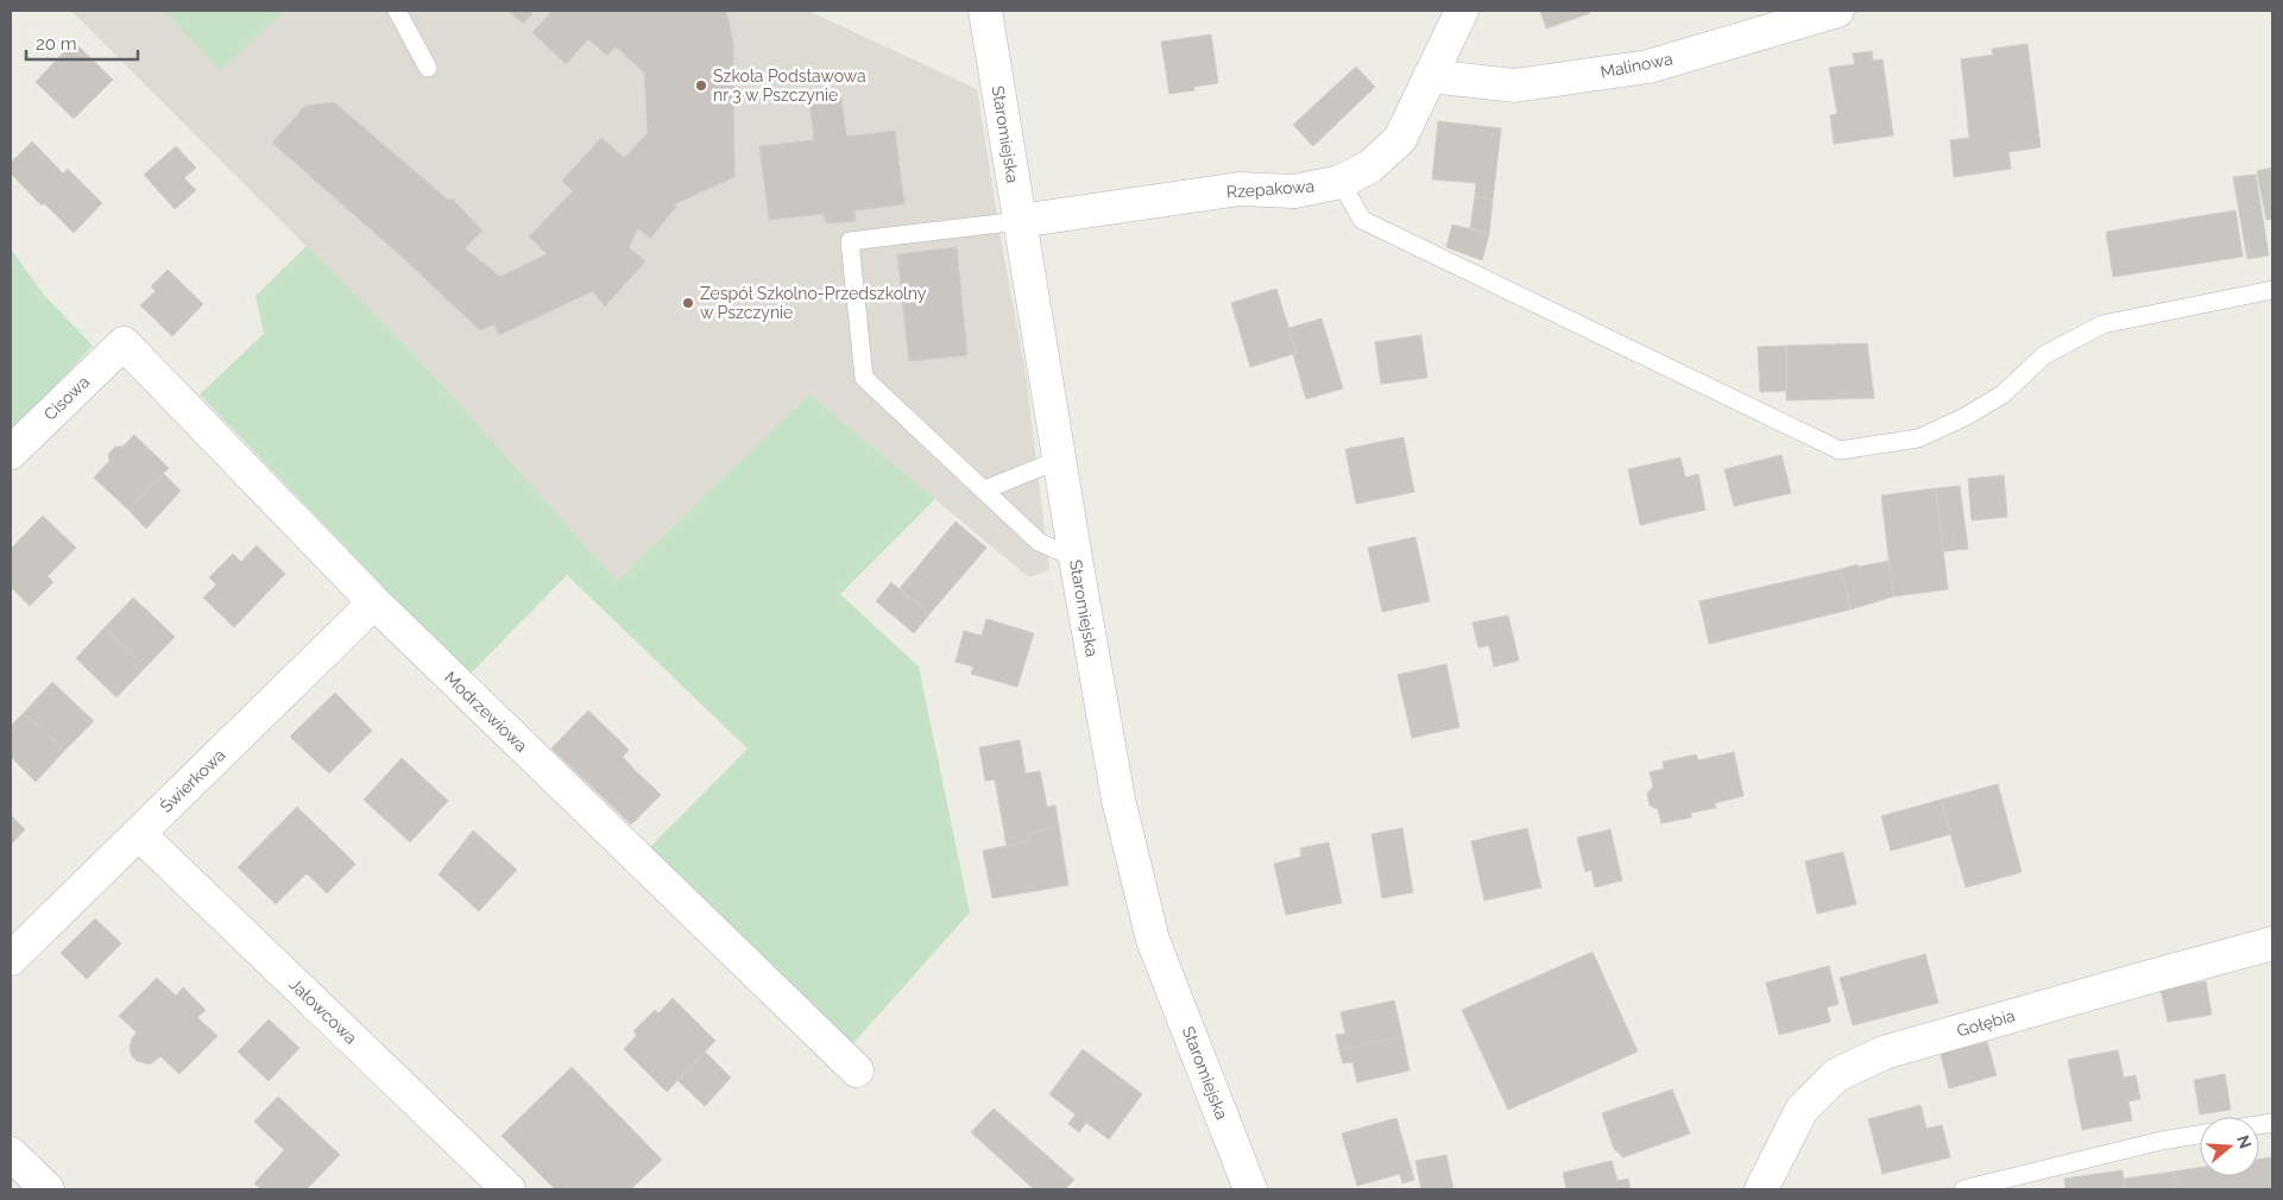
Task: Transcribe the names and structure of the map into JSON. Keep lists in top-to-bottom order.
{
  "streets": {
    "street": [
      "Malinowa",
      "Staromiejska",
      "Rzepakowa",
      "Cisowa",
      "Modrzewiowa",
      "Świerkowa",
      "Jałowcowa",
      "Gołębia"
    ]
  },
  "crossings": [
    ["Malinowa", "Rzepakowa"],
    ["Staromiejska", "Rzepakowa"],
    ["Cisowa", "Modrzewiowa"],
    ["Modrzewiowa", "Świerkowa"],
    ["Świerkowa", "Jałowcowa"]
  ],
  "places": ["Szkoła Podstawowa nr 3 w Pszczynie", "Zespół Szkolno-Przedszkolny w Pszczynie"],
  "scale_bar": "20 m",
  "north": "right"
}
